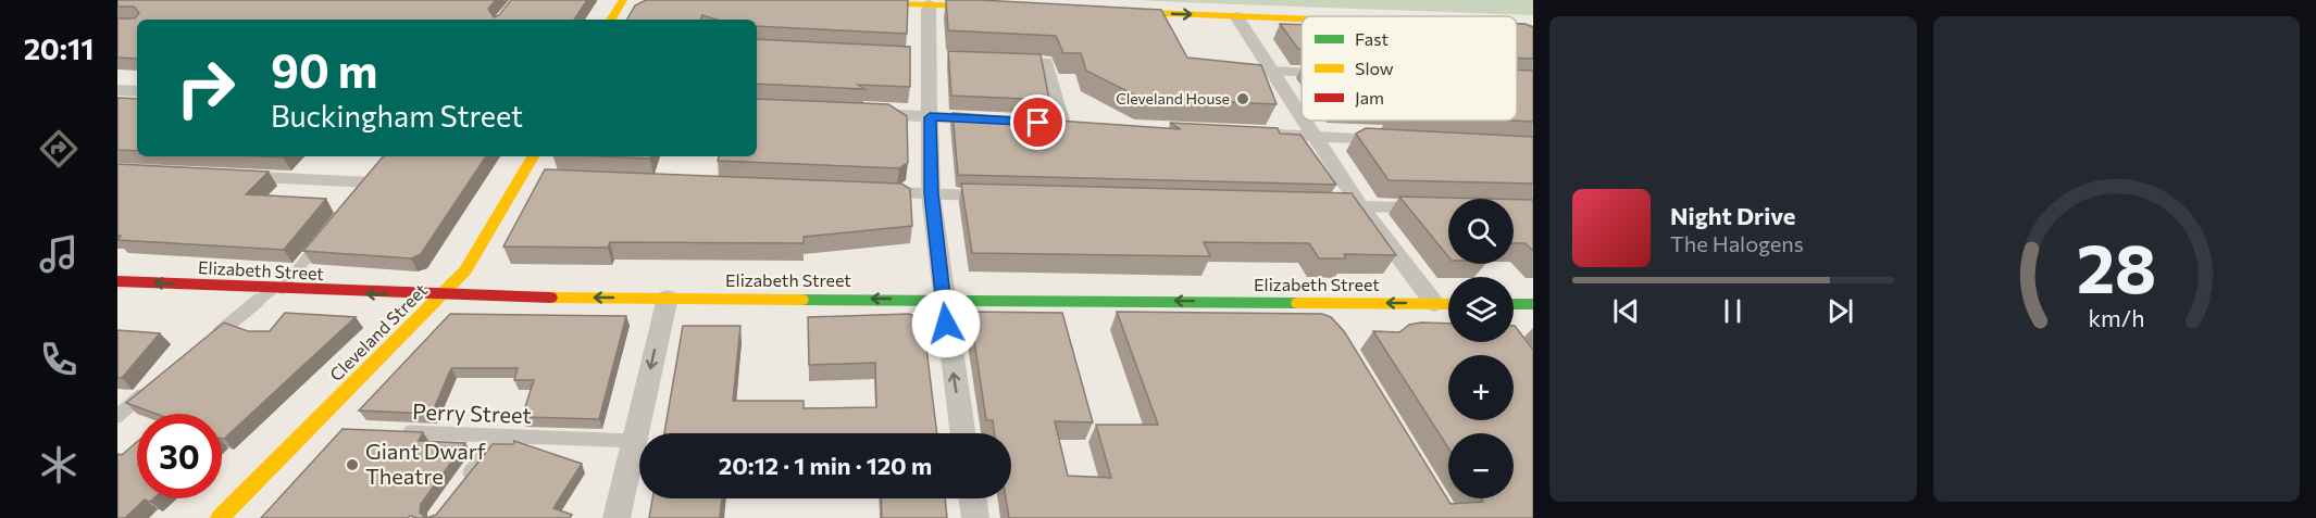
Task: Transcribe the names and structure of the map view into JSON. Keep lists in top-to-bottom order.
{
  "streets": {
    "main road": ["Elizabeth Street", "Cleveland Street"],
    "lane": ["Perry Street"]
  },
  "crossings": [
    ["Elizabeth Street", "Cleveland Street"]
  ],
  "one_way": ["Elizabeth Street"],
  "places": ["Cleveland House", "Giant Dwarf Theatre"],
  "legend": ["Fast", "Slow", "Jam"],
  "page": {
    "tabs": "20:11",
    "turn": ["90 m", "Buckingham Street"],
    "song": ["Night Drive", "The Halogens"],
    "map_buttons": ["+", "−"],
    "limit": "30",
    "trip": "20:12 · 1 min · 120 m",
    "gauge": ["28", "km/h"]
  }
}
